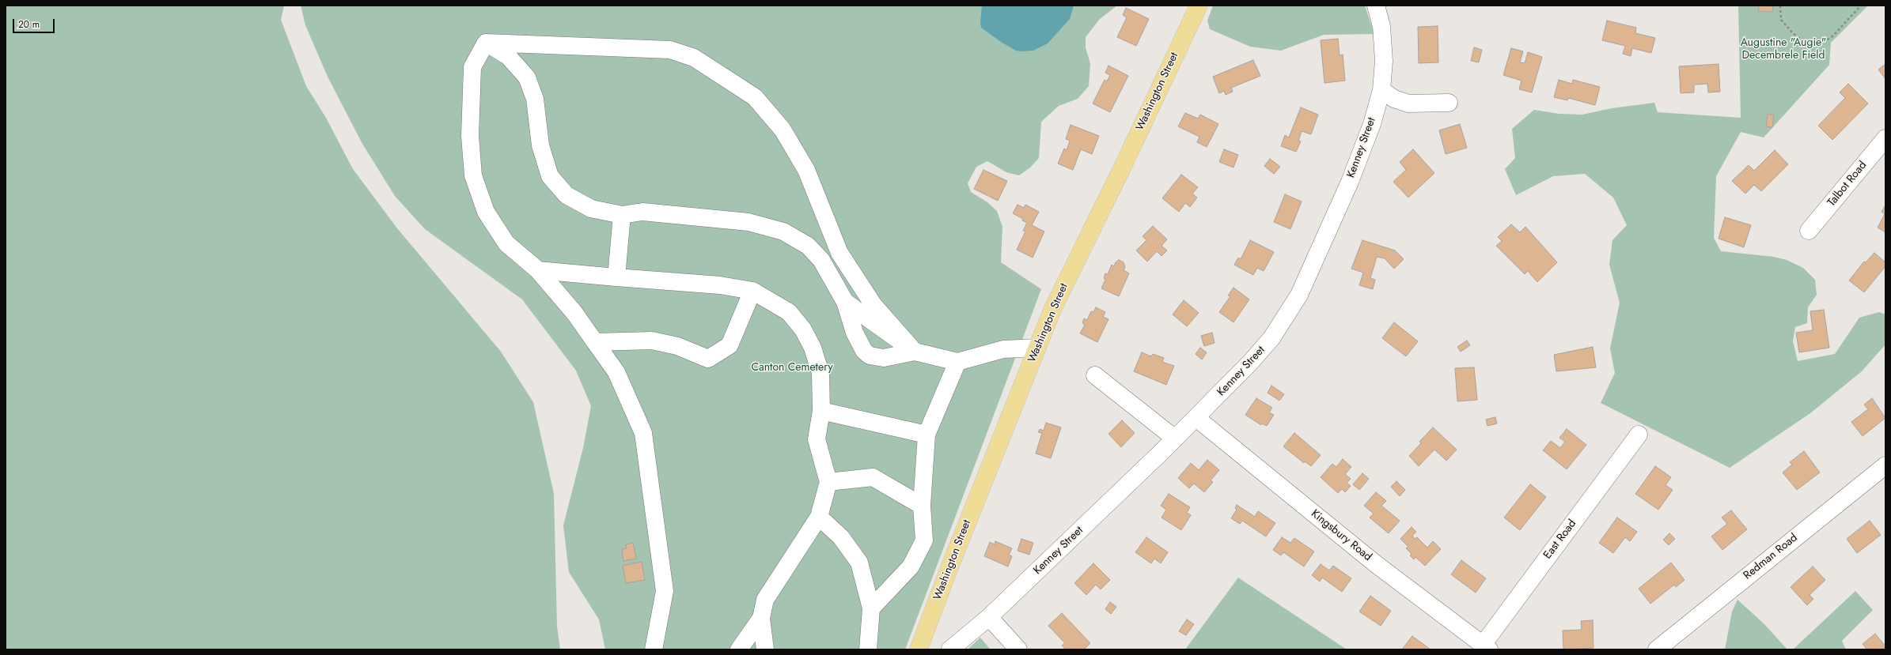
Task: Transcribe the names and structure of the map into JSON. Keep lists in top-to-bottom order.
{
  "streets": {
    "main road": ["Washington Street"],
    "street": [
      "Kenney Street",
      "Talbot Road",
      "Kingsbury Road",
      "East Road",
      "Redman Road"
    ]
  },
  "crossings": [
    ["Kenney Street", "Kingsbury Road"],
    ["Kingsbury Road", "East Road"]
  ],
  "parks": ["Augustine \"Augie\" Decembrele Field", "Canton Cemetery"],
  "scale_bar": "20 m"
}
